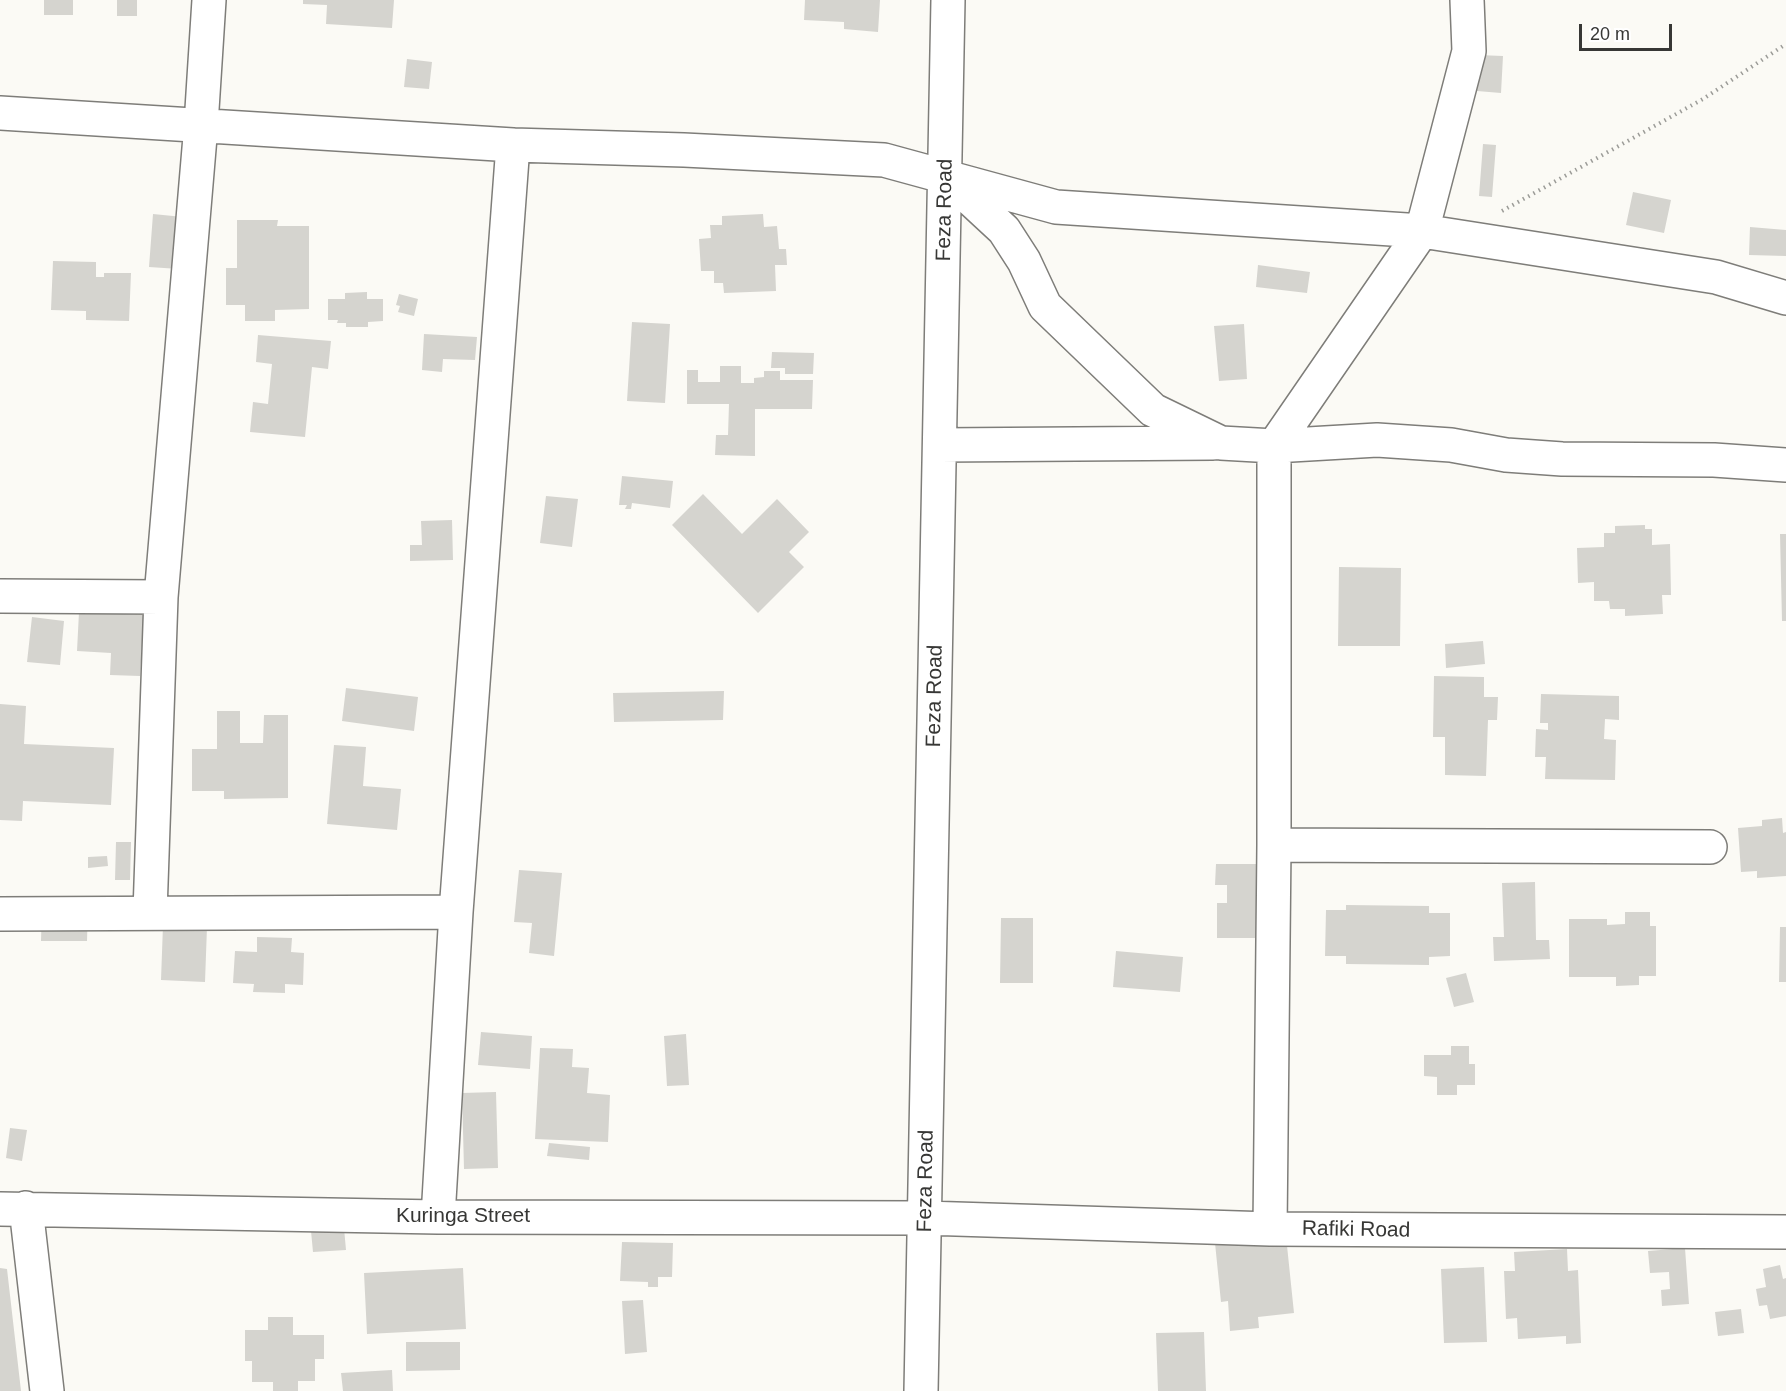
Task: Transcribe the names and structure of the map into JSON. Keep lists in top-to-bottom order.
{
  "streets": {
    "street": ["Feza Road", "Kuringa Street", "Rafiki Road"]
  },
  "crossings": [
    ["Feza Road", "Kuringa Street"],
    ["Feza Road", "Rafiki Road"],
    ["Kuringa Street", "Rafiki Road"]
  ],
  "scale_bar": "20 m"
}
